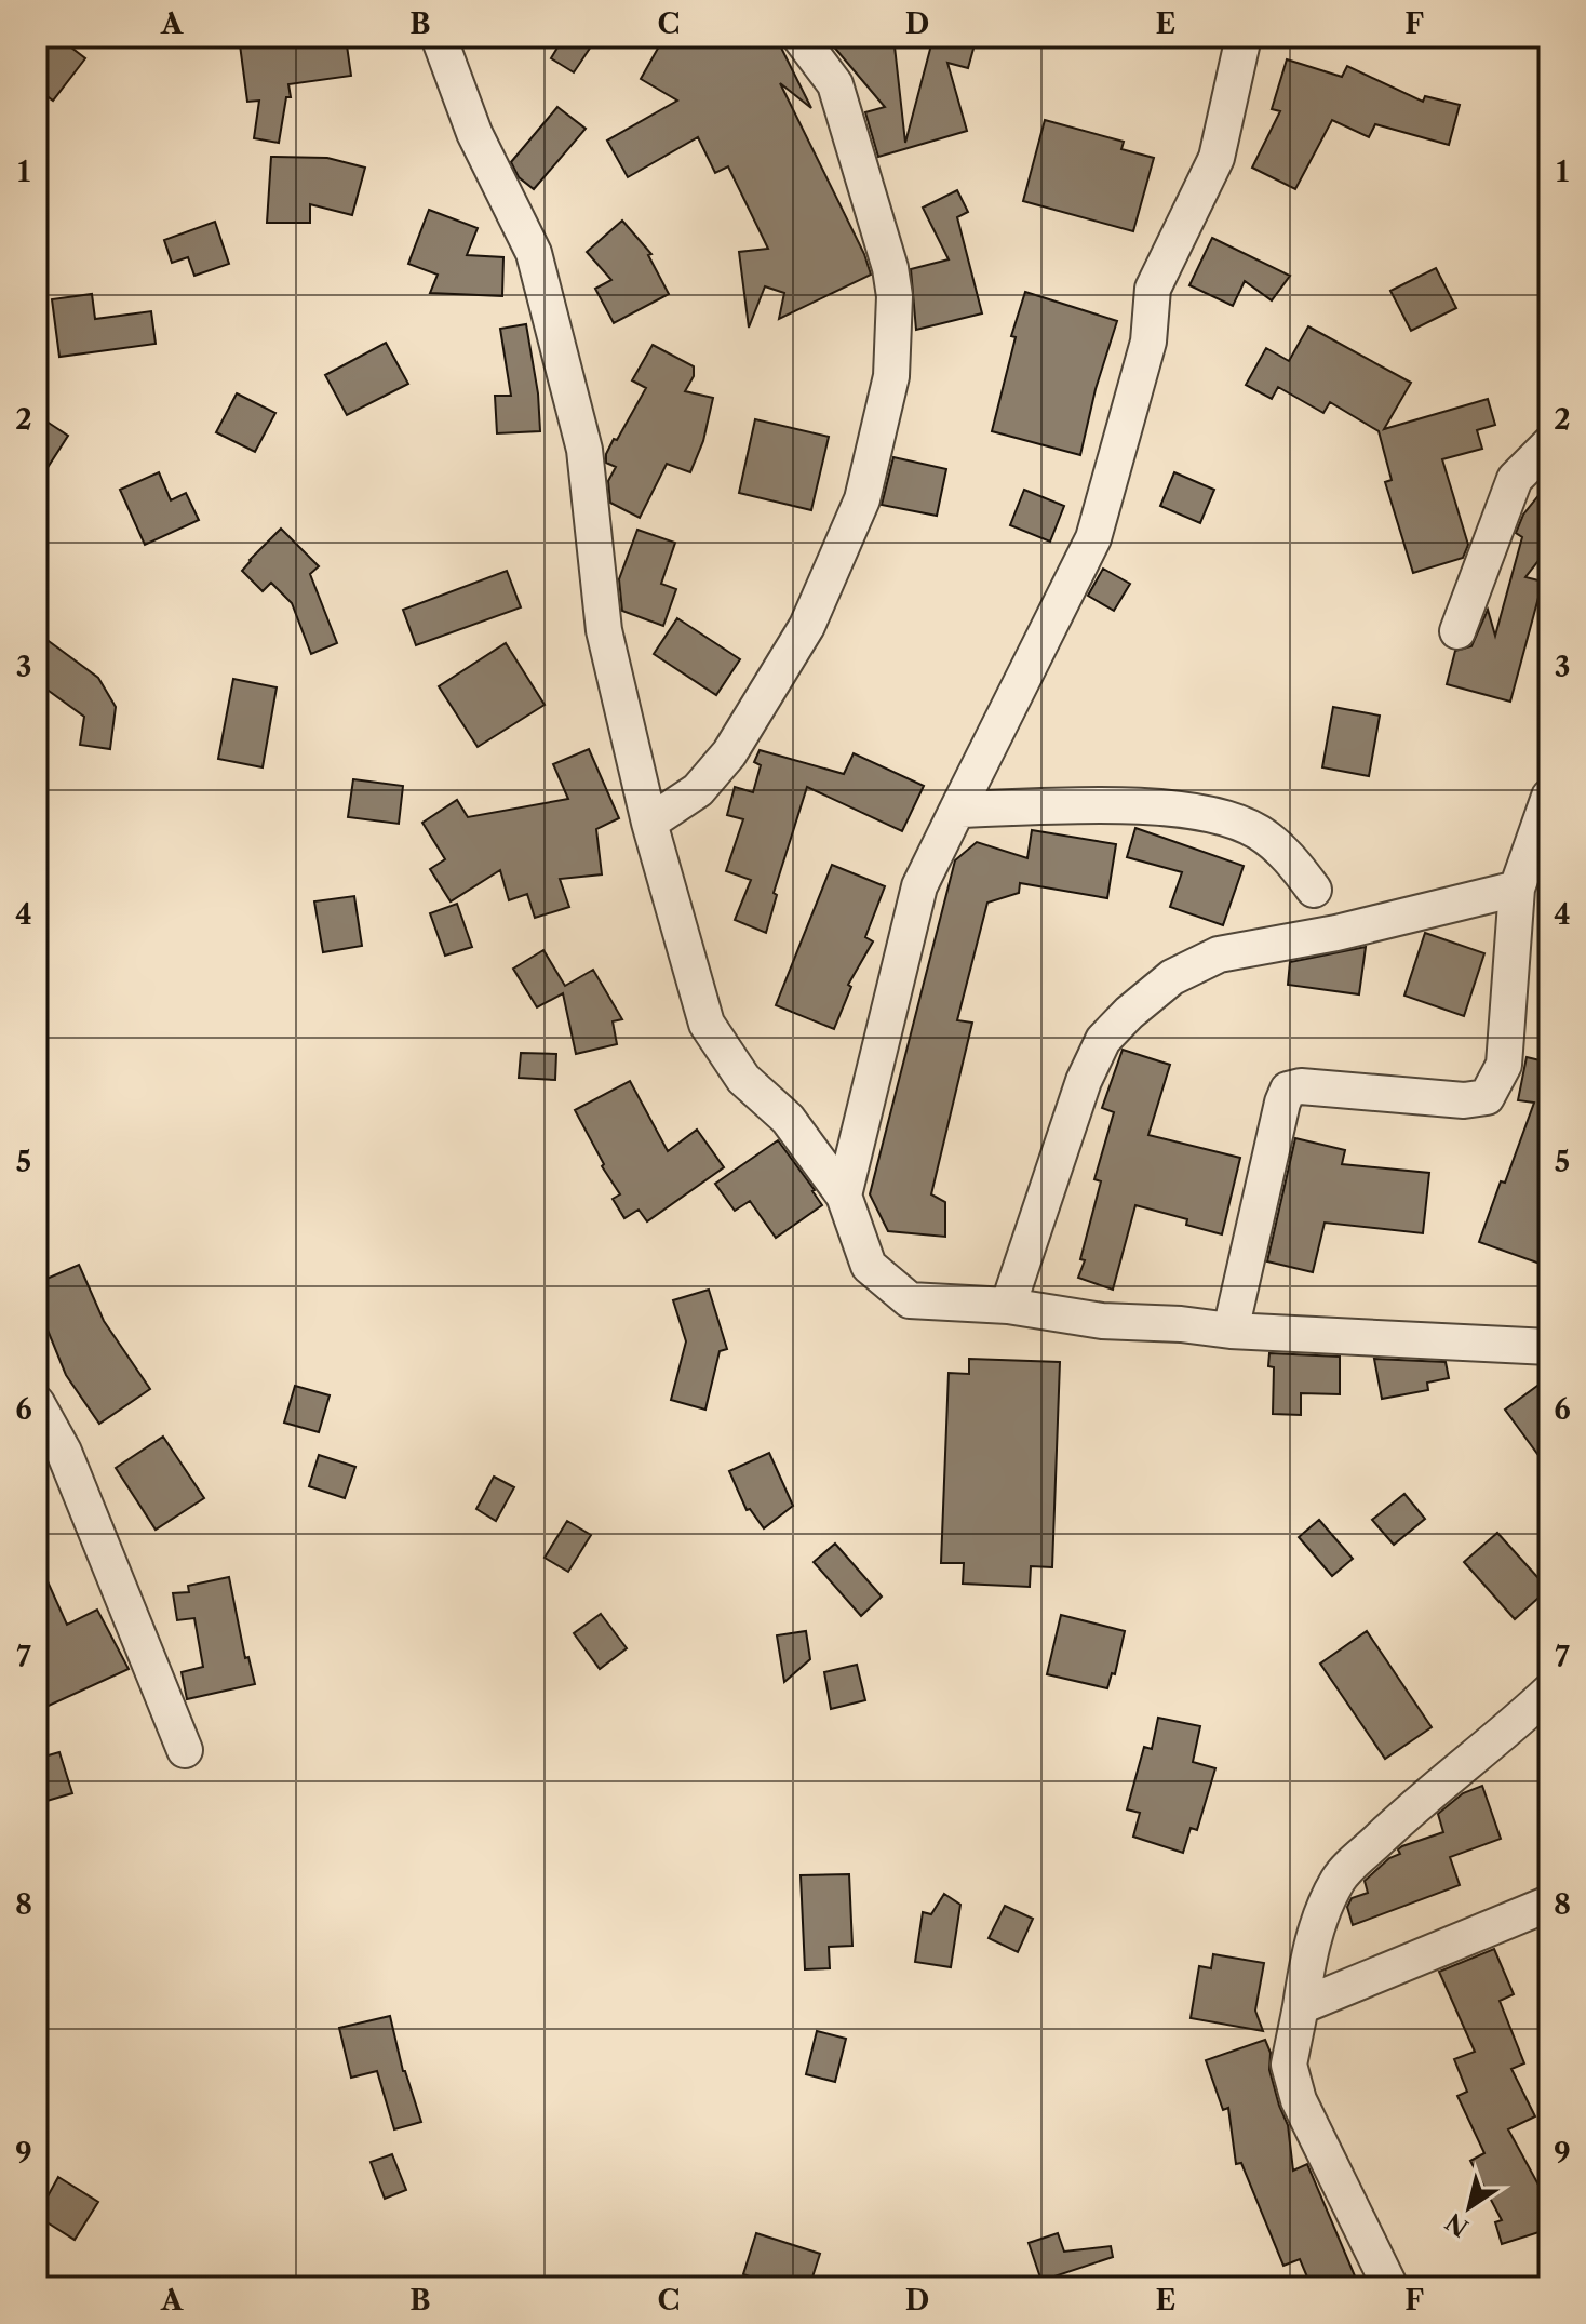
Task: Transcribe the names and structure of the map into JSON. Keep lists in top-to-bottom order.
{
  "north": "bottom left",
  "grid": {
    "columns": [
      "A",
      "B",
      "C",
      "D",
      "E",
      "F"
    ],
    "rows": [
      "1",
      "2",
      "3",
      "4",
      "5",
      "6",
      "7",
      "8",
      "9"
    ]
  }
}
